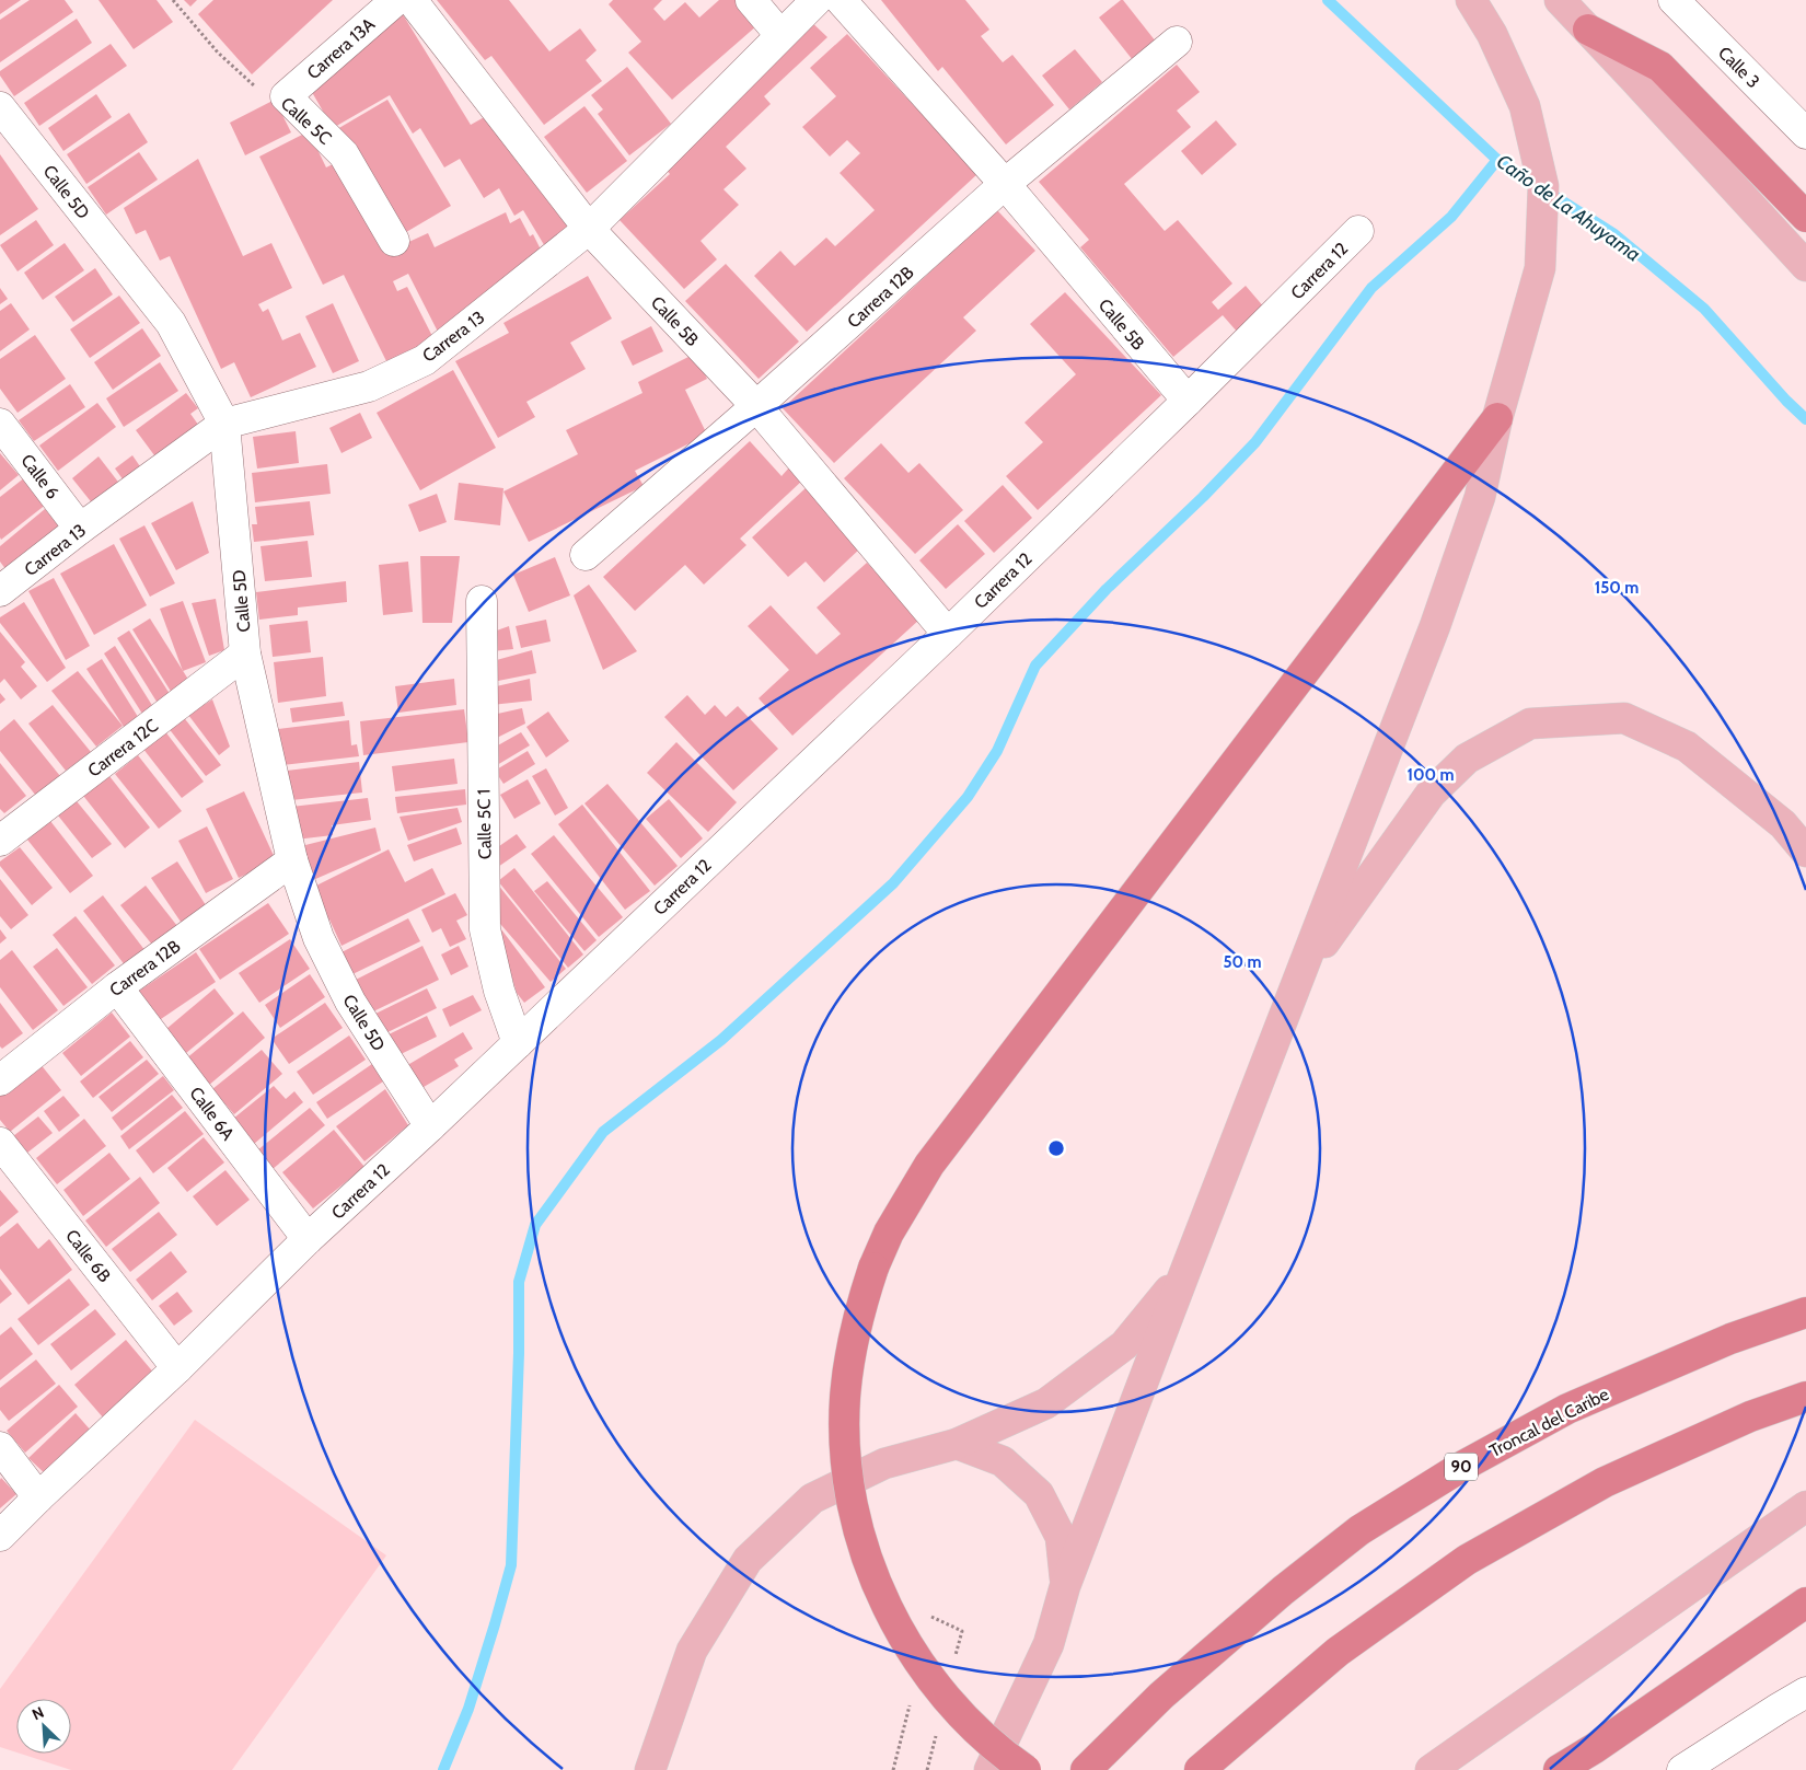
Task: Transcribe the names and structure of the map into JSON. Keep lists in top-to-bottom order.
{
  "streets": {
    "highway": ["Troncal del Caribe", "90"],
    "street": [
      "Carrera 13A",
      "Calle 3",
      "Calle 5C",
      "Calle 5D",
      "Carrera 12",
      "Carrera 12B",
      "Calle 5B",
      "Carrera 13",
      "Calle 6",
      "Carrera 12C",
      "Calle 5C 1",
      "Calle 6A",
      "Calle 6B"
    ]
  },
  "crossings": [
    ["Carrera 13A", "Calle 5C"],
    ["Calle 5D", "Carrera 12"],
    ["Calle 5D", "Carrera 12B"],
    ["Calle 5D", "Carrera 13"],
    ["Calle 5D", "Carrera 12C"],
    ["Carrera 12", "Calle 5B"],
    ["Carrera 12", "Calle 5C 1"],
    ["Carrera 12", "Calle 6A"],
    ["Carrera 12", "Calle 6B"],
    ["Carrera 12B", "Calle 5B"],
    ["Carrera 12B", "Calle 6A"],
    ["Calle 5B", "Carrera 13"],
    ["Carrera 13", "Calle 6"]
  ],
  "water": ["Caño de La Ahuyama"],
  "north": "top left",
  "rings": ["150 m", "100 m", "50 m"]
}
